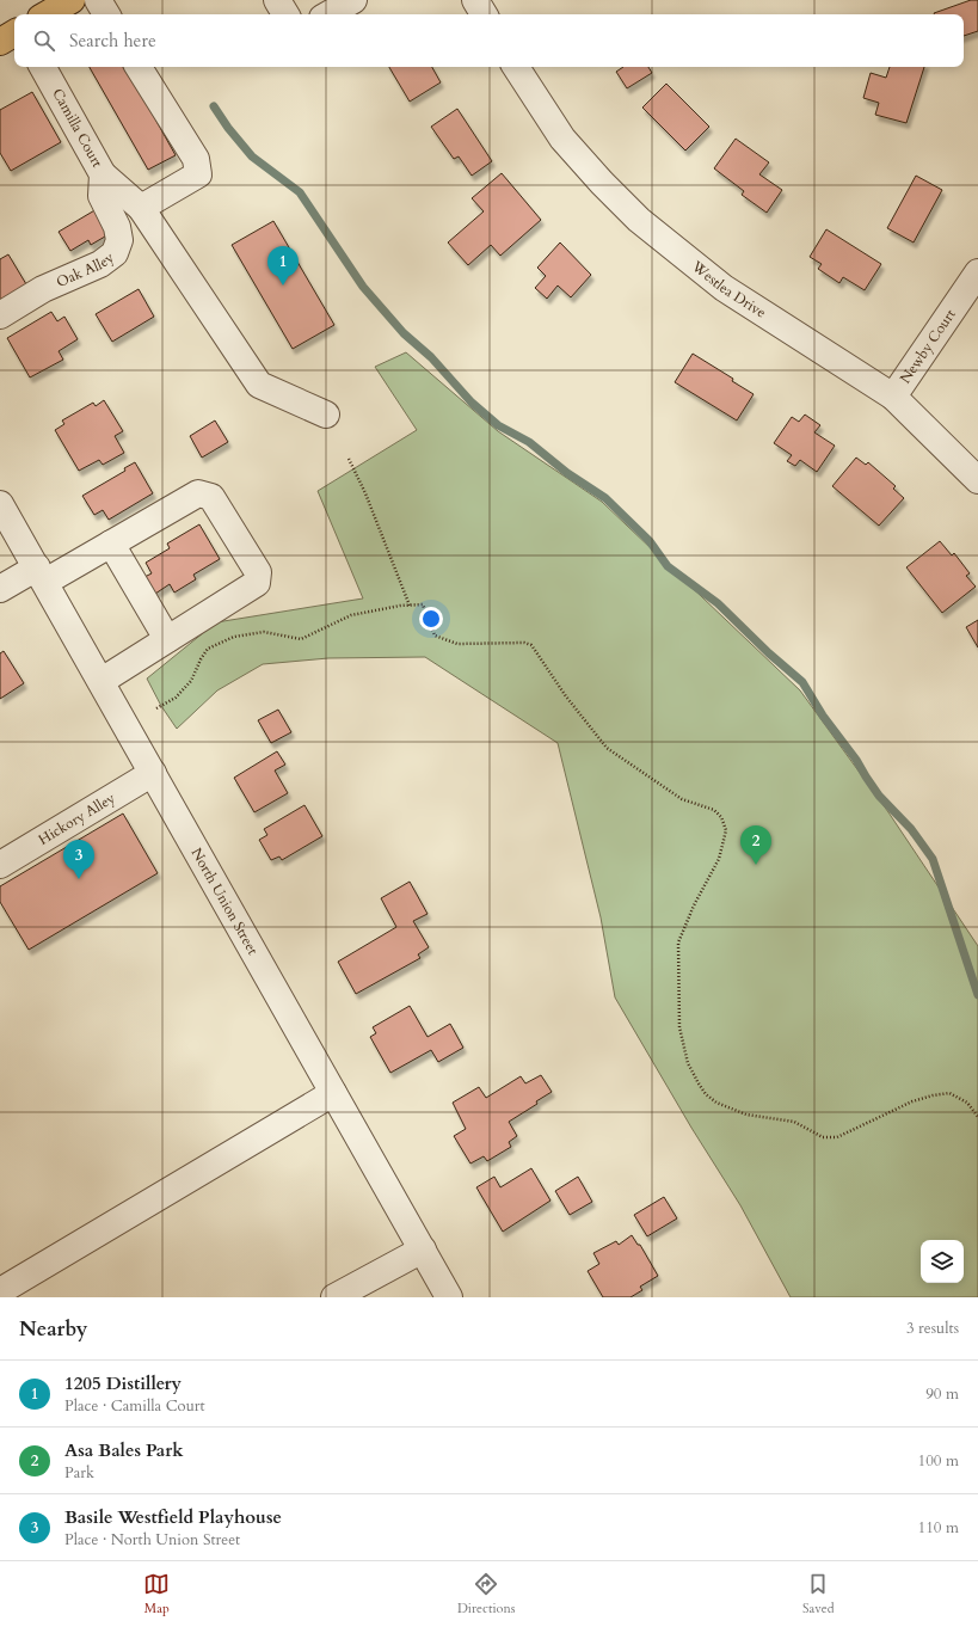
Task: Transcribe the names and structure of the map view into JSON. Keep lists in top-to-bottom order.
{
  "streets": {
    "street": [
      "Camilla Court",
      "Oak Alley",
      "Westlea Drive",
      "Newby Court",
      "Hickory Alley",
      "North Union Street"
    ]
  },
  "crossings": [
    ["Camilla Court", "Oak Alley"],
    ["Westlea Drive", "Newby Court"],
    ["Hickory Alley", "North Union Street"]
  ],
  "page": {
    "search": "Search here",
    "pins": ["1", "2", "3"],
    "heading": ["Nearby", "3 results"],
    "list": [
      {
        "mark": "1",
        "name": "1205 Distillery",
        "note": "Place · Camilla Court",
        "value": "90 m"
      },
      {
        "mark": "2",
        "name": "Asa Bales Park",
        "note": "Park",
        "value": "100 m"
      },
      {
        "mark": "3",
        "name": "Basile Westfield Playhouse",
        "note": "Place · North Union Street",
        "value": "110 m"
      }
    ],
    "nav": ["Map", "Directions", "Saved"]
  }
}
